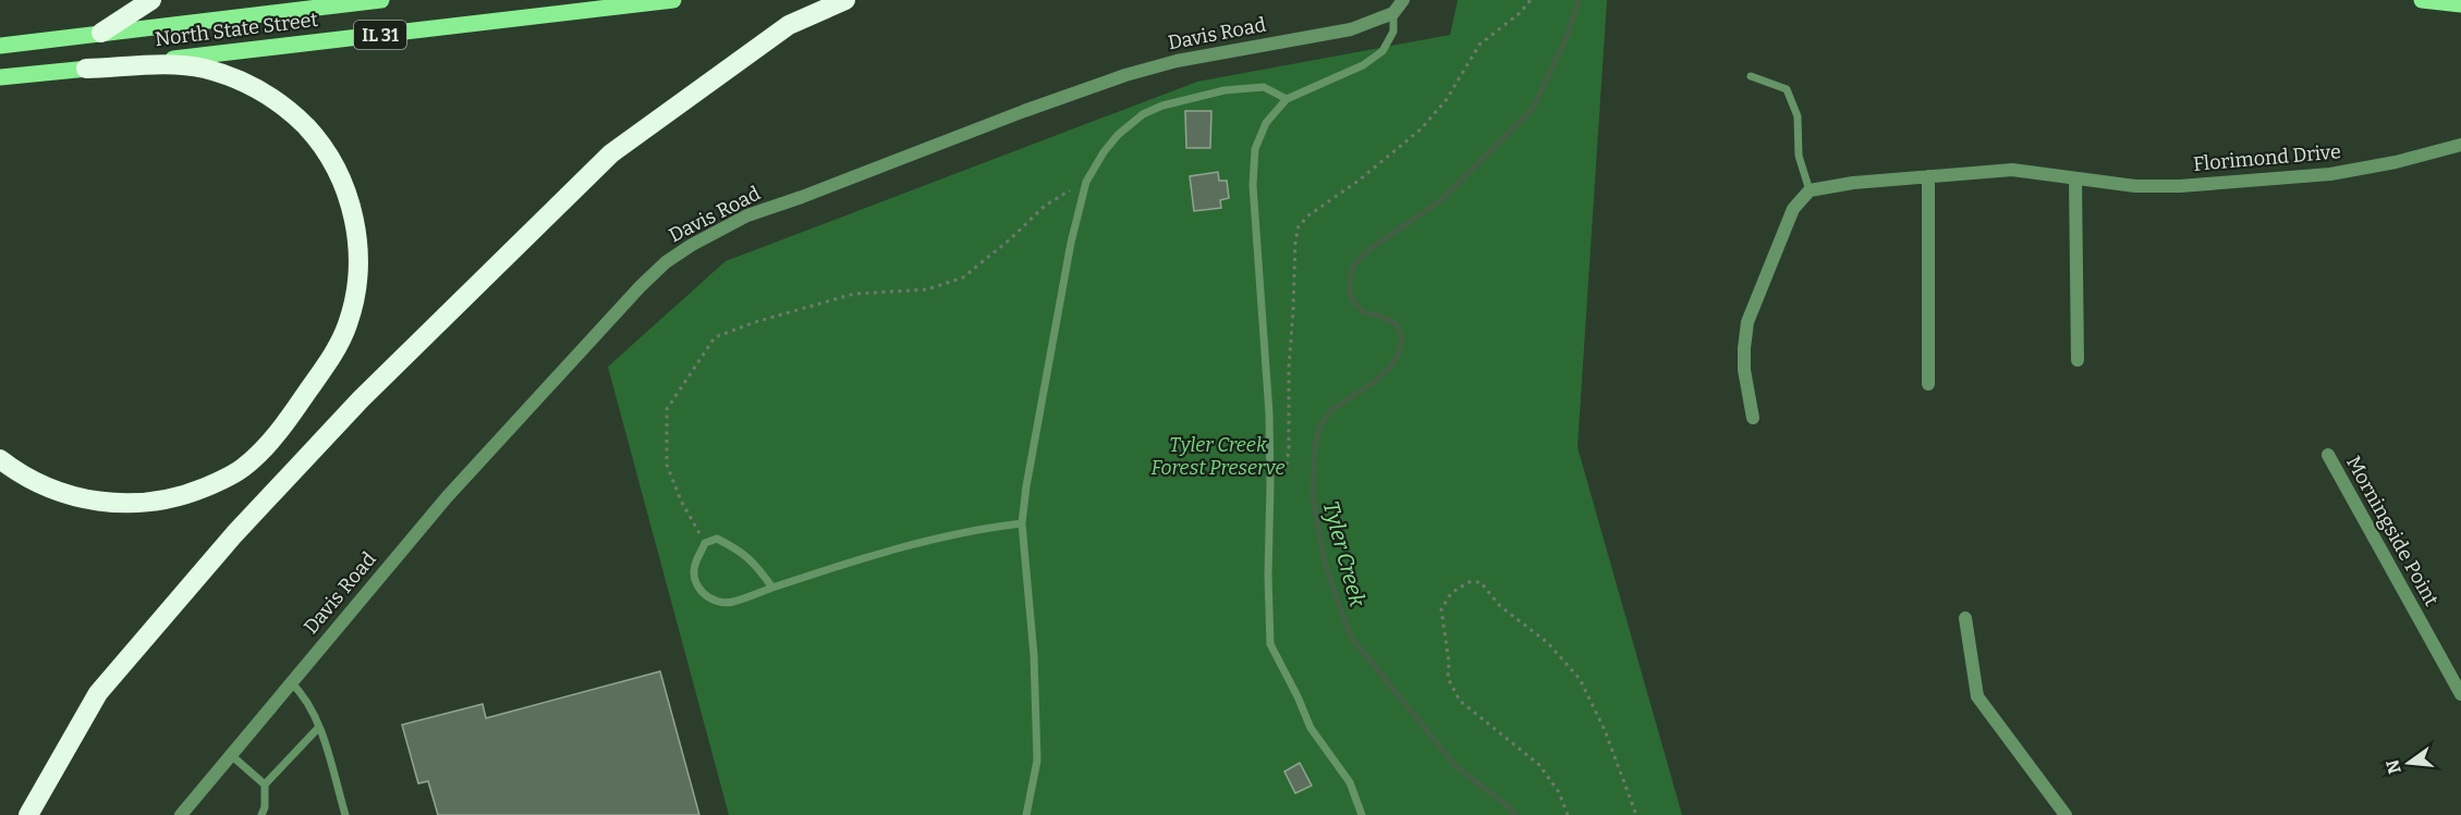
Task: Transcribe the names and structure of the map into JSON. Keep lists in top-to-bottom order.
{
  "streets": {
    "main road": ["North State Street", "IL 31"],
    "street": ["Davis Road", "Florimond Drive", "Morningside Point"]
  },
  "water": ["Tyler Creek"],
  "parks": ["Tyler Creek Forest Preserve"],
  "north": "left"
}
